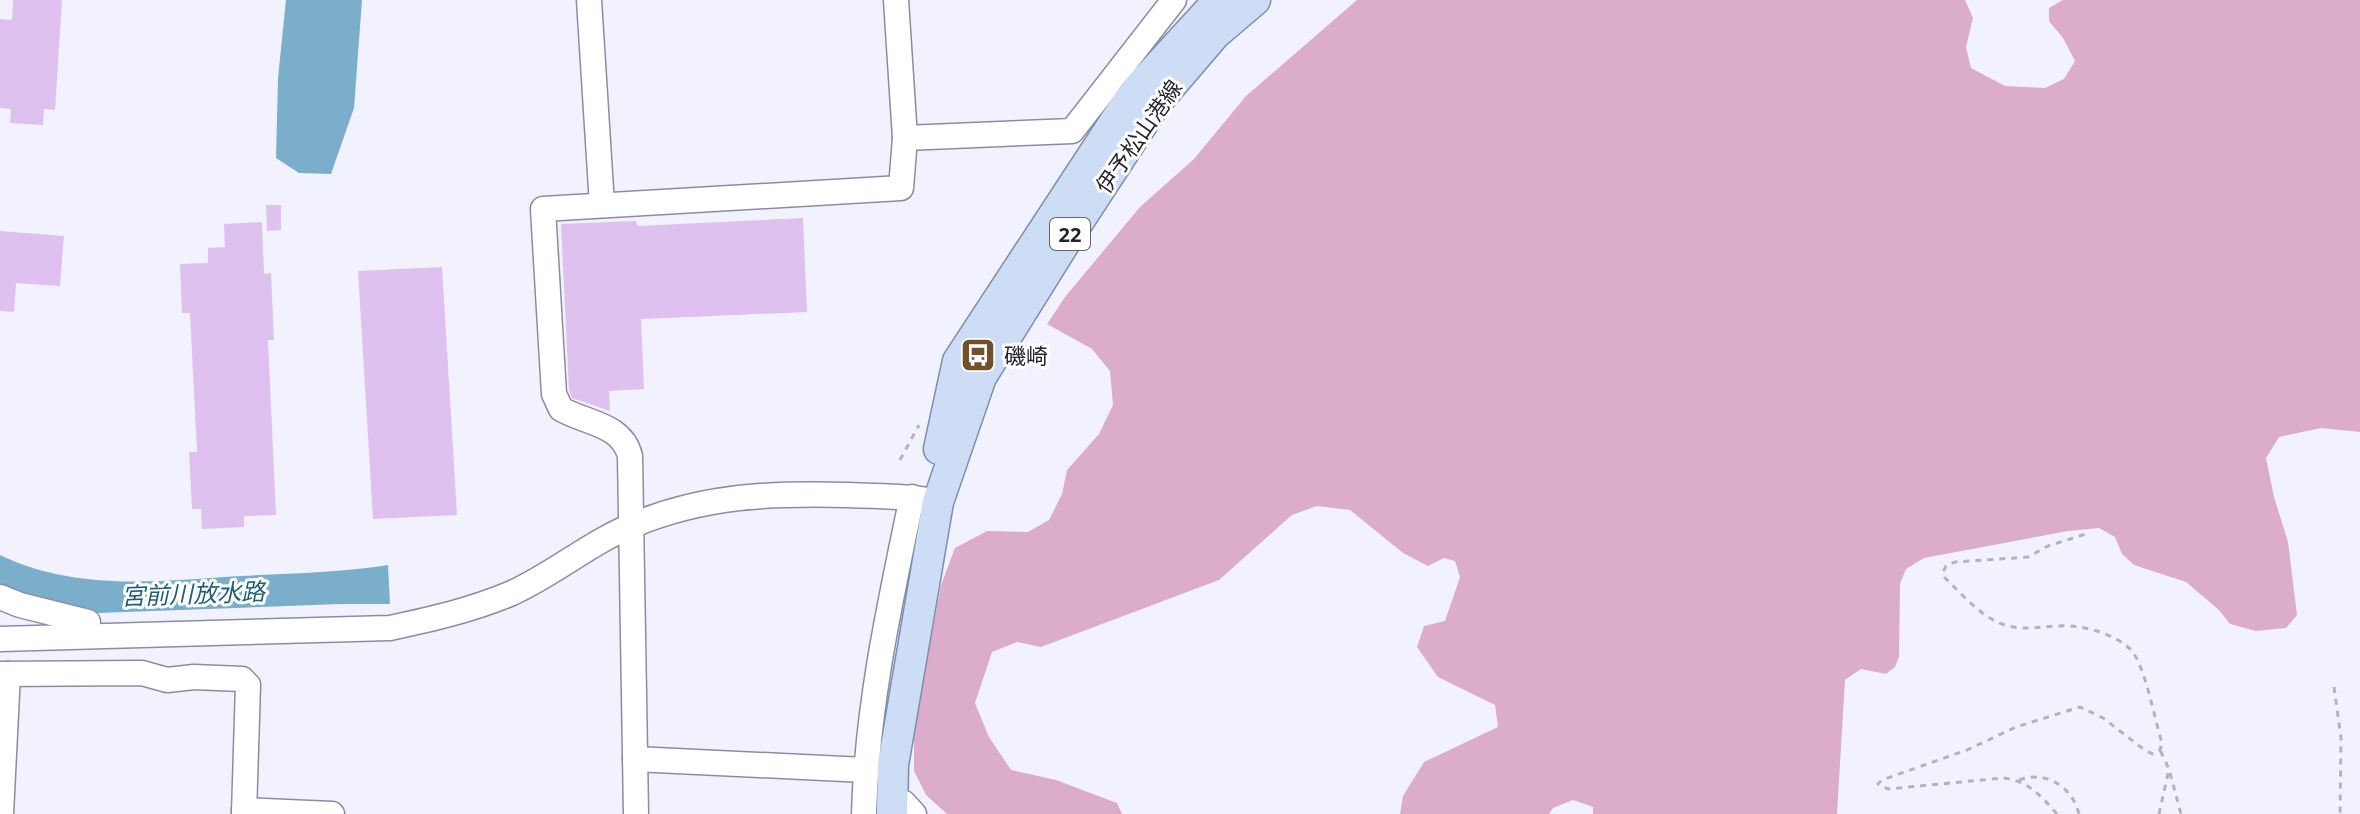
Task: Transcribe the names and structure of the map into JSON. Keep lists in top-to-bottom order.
{
  "streets": {
    "main road": ["伊予松山港線", "22"]
  },
  "water": ["宮前川放水路"],
  "places": {
    "bus stop": ["磯崎"]
  }
}
